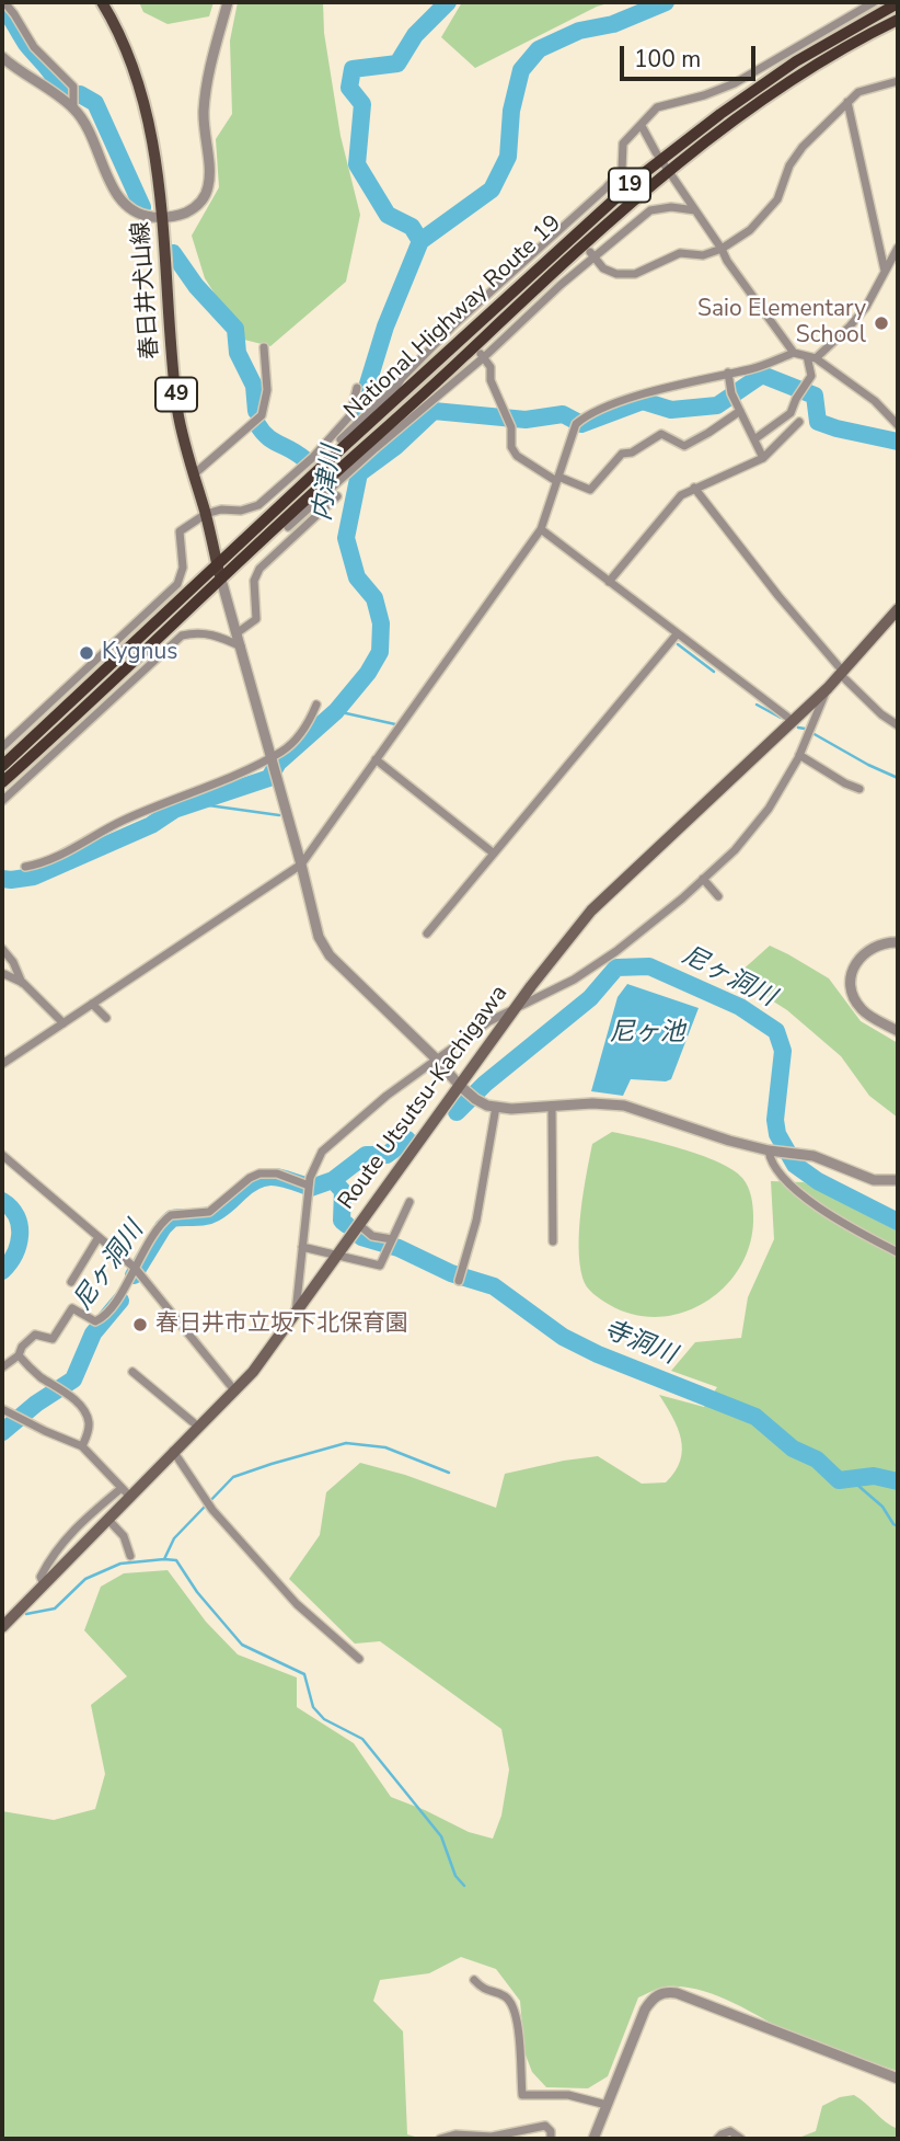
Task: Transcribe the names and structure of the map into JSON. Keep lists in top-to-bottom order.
{
  "streets": {
    "highway": ["19", "National Highway Route 19"],
    "main road": ["春日井犬山線", "49", "Route Utsutsu-Kachigawa"]
  },
  "crossings": [
    ["春日井犬山線", "National Highway Route 19"]
  ],
  "water": [
    "内津川",
    "尼ヶ洞川",
    "尼ヶ池",
    "寺洞川"
  ],
  "places": ["Saio Elementary School", "Kygnus", "春日井市立坂下北保育園"],
  "scale_bar": "100 m"
}
